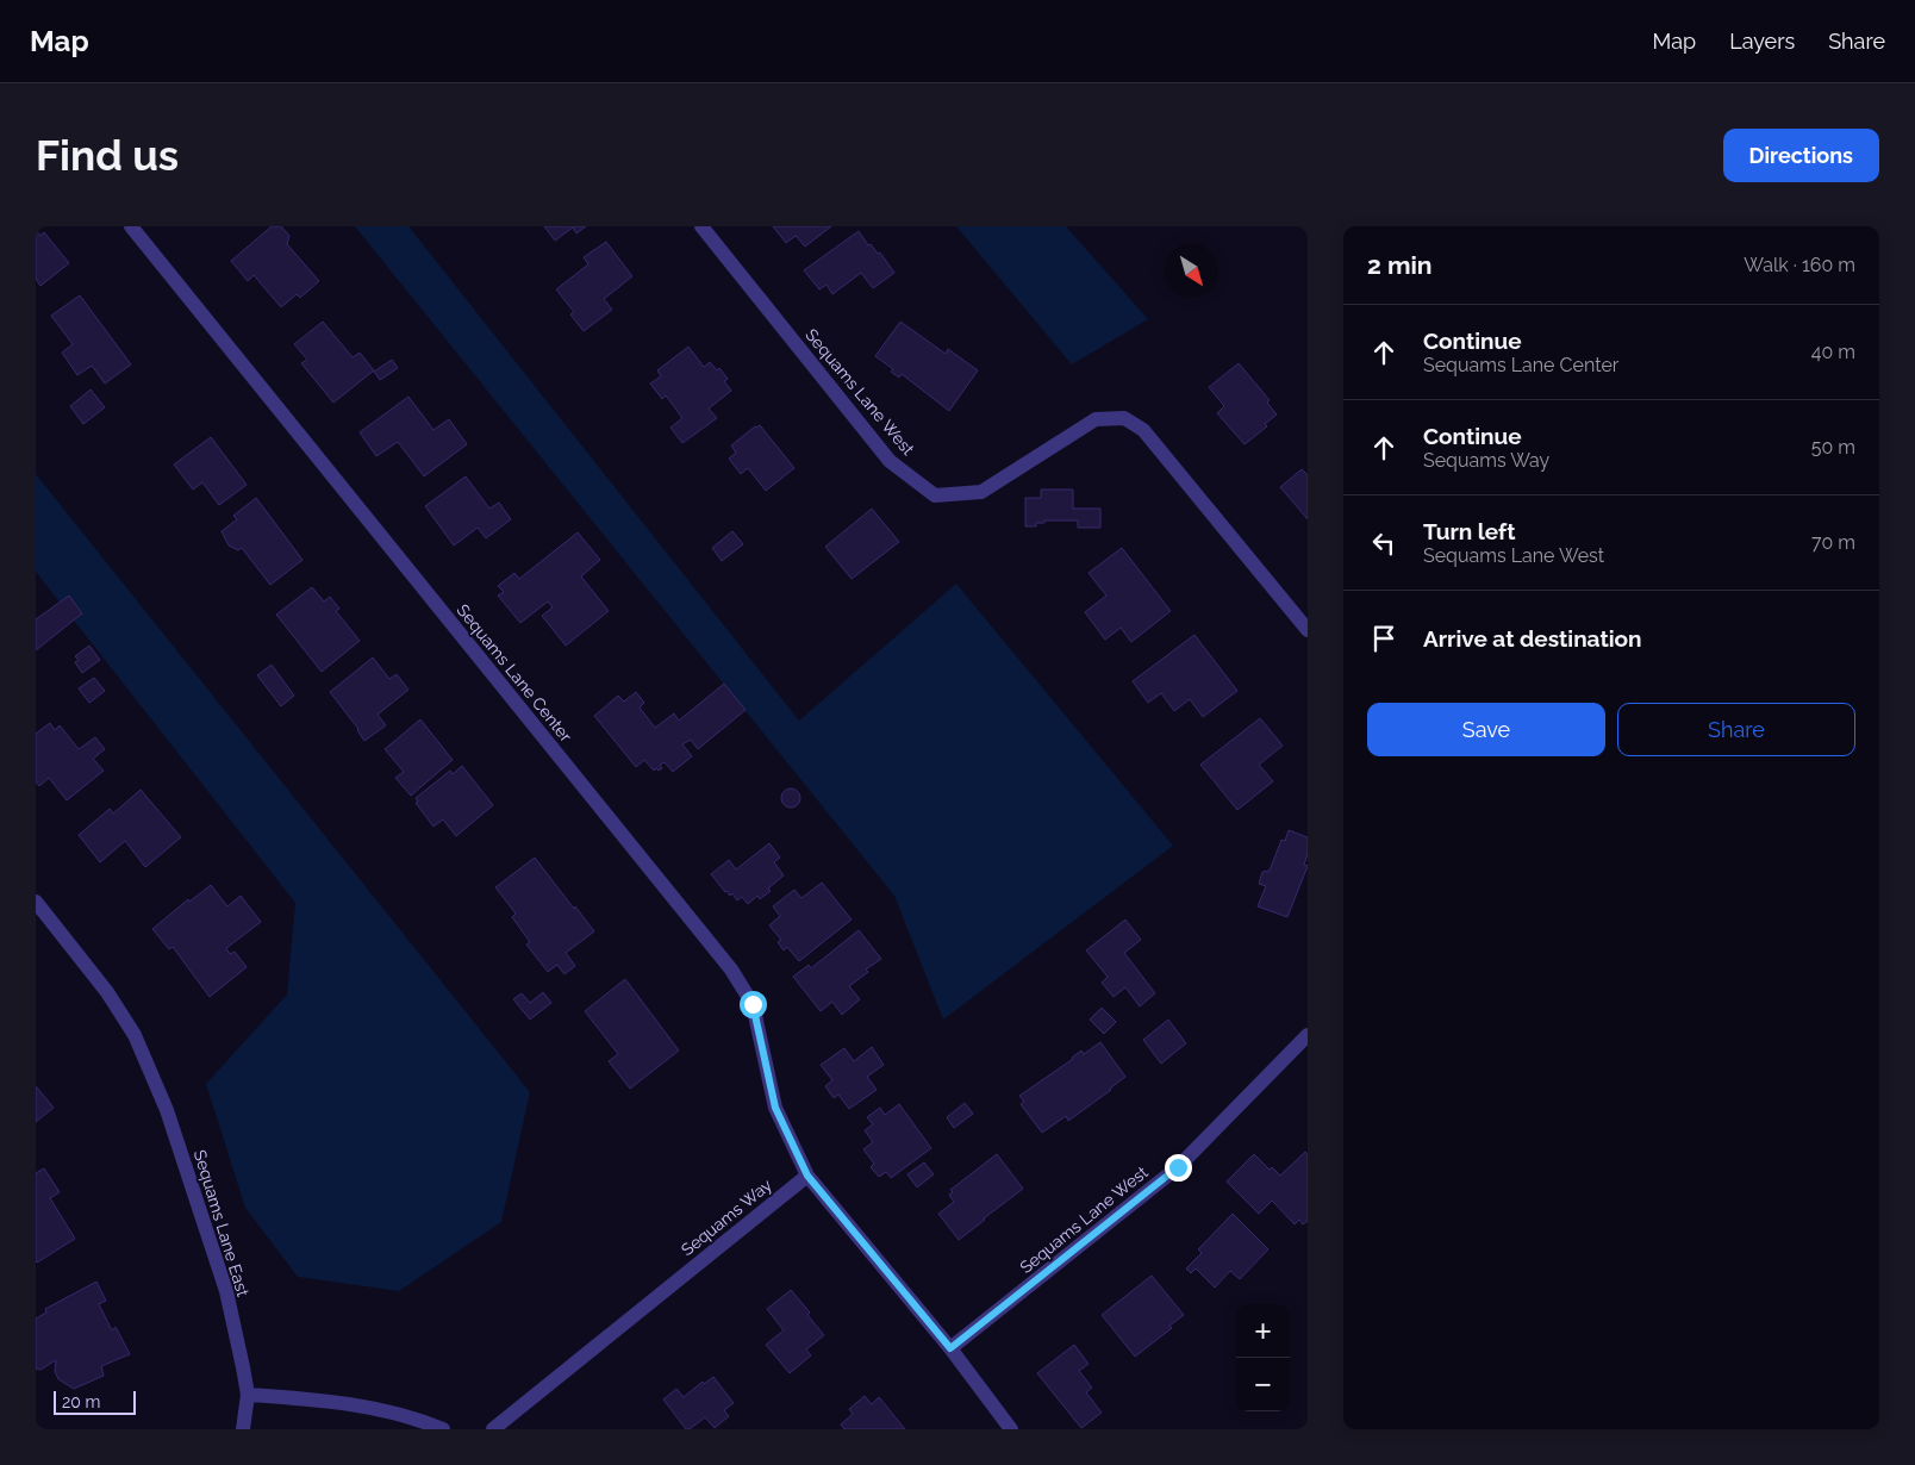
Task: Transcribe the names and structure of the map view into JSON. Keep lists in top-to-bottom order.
{
  "streets": {
    "street": [
      "Sequams Lane West",
      "Sequams Lane Center",
      "Sequams Way",
      "Sequams Lane East"
    ]
  },
  "crossings": [
    ["Sequams Lane Center", "Sequams Way"]
  ],
  "scale_bar": "20 m",
  "north": "bottom right",
  "page": {
    "header": "Map",
    "nav": ["Map", "Layers", "Share"],
    "buttons": [
      "Directions",
      ["Save", "Share"]
    ],
    "title": "Find us",
    "heading": ["2 min", "Walk · 160 m"],
    "list": [
      ["Continue", "Sequams Lane Center", "40 m"],
      ["Continue", "Sequams Way", "50 m"],
      ["Turn left", "Sequams Lane West", "70 m"],
      "Arrive at destination"
    ],
    "map_buttons": ["+", "−"],
    "scale": "20 m"
  }
}
